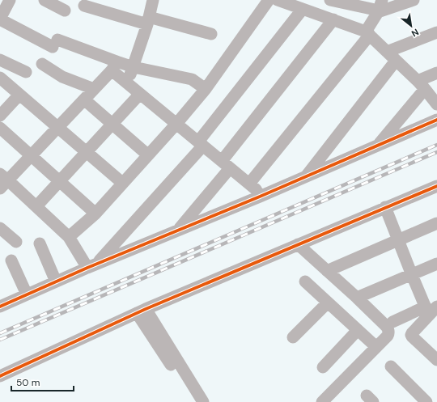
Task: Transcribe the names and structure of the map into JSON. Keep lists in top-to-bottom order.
{
  "scale_bar": "50 m",
  "north": "bottom right"
}
